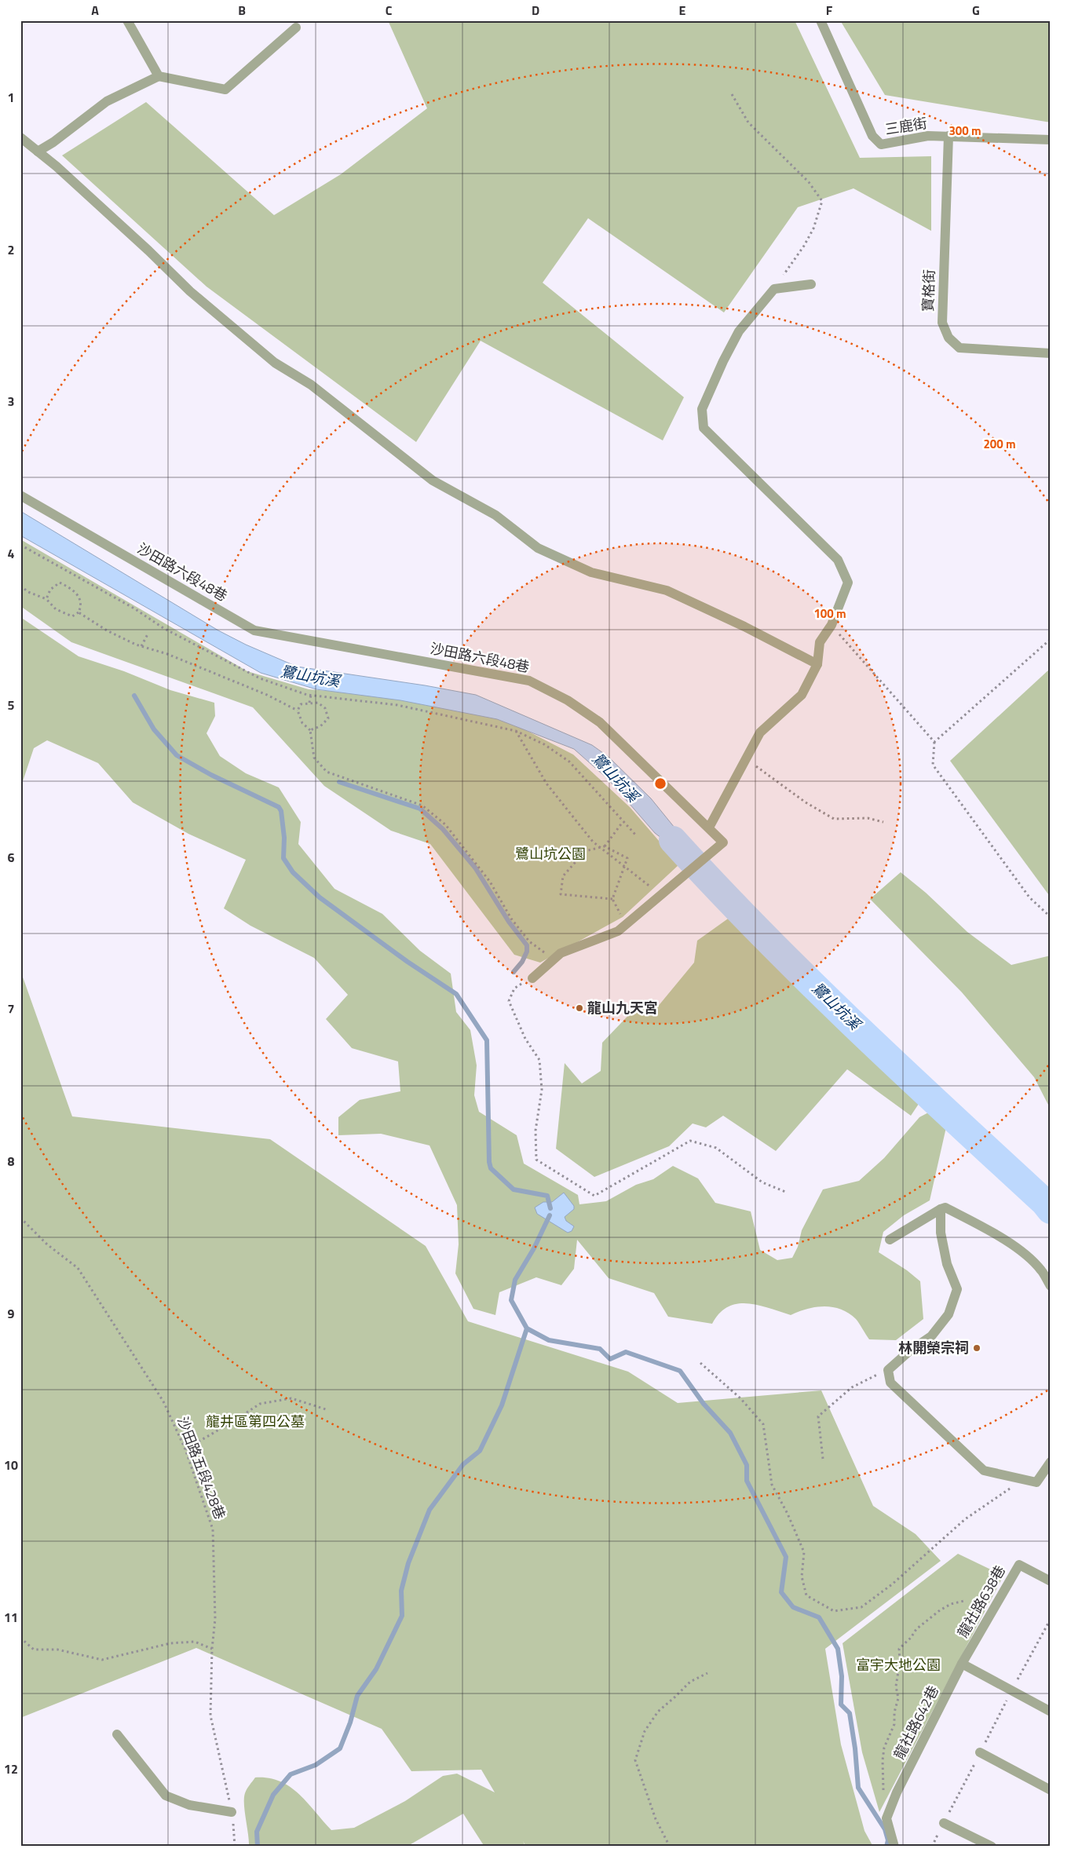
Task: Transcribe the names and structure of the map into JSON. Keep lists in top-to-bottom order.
{
  "streets": {
    "street": [
      "三鹿街",
      "寶格街",
      "沙田路六段48巷",
      "龍社路638巷",
      "龍社路642巷"
    ],
    "path": ["沙田路五段428巷"]
  },
  "crossings": [
    ["三鹿街", "寶格街"],
    ["龍社路638巷", "龍社路642巷"]
  ],
  "water": ["鷺山坑溪"],
  "parks": ["鷺山坑公園", "龍井區第四公墓", "富宇大地公園"],
  "places": ["龍山九天宮", "林開榮宗祠"],
  "grid": {
    "columns": [
      "A",
      "B",
      "C",
      "D",
      "E",
      "F",
      "G"
    ],
    "rows": [
      "1",
      "2",
      "3",
      "4",
      "5",
      "6",
      "7",
      "8",
      "9",
      "10",
      "11",
      "12"
    ]
  },
  "rings": ["300 m", "200 m", "100 m"]
}
